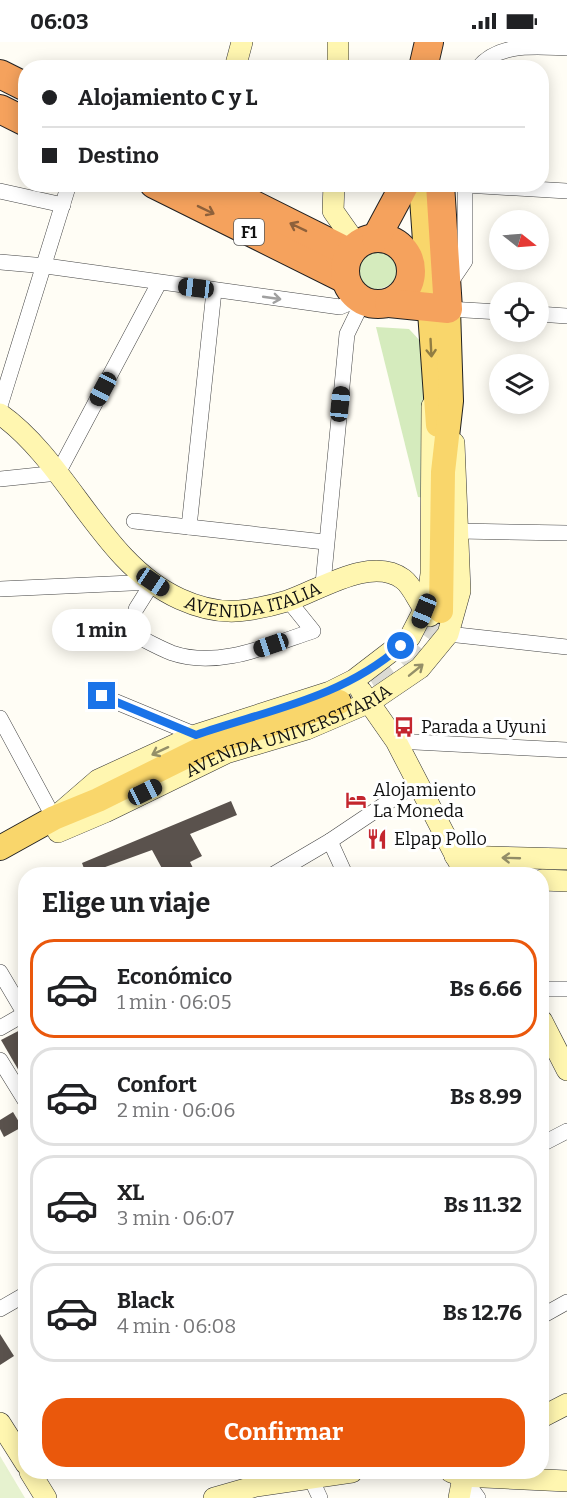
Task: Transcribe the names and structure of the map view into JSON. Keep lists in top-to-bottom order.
{
  "streets": {
    "highway": ["F1", "AVENIDA UNIVERSITARIA"],
    "main road": ["AVENIDA ITALIA"]
  },
  "crossings": [
    ["F1", "AVENIDA UNIVERSITARIA"]
  ],
  "places": {
    "bus stop": ["Parada a Uyuni"],
    "hotel": ["Alojamiento La Moneda"],
    "restaurant": ["Elpap Pollo"]
  },
  "north": "right",
  "page": {
    "status": "06:03",
    "banner": ["Alojamiento C y L", "Destino"],
    "bubble": "1 min",
    "heading": "Elige un viaje",
    "list": [
      {
        "name": "Económico",
        "note": "1 min · 06:05",
        "value": "Bs 6.66"
      },
      {
        "name": "Confort",
        "note": "2 min · 06:06",
        "value": "Bs 8.99"
      },
      {
        "name": "XL",
        "note": "3 min · 06:07",
        "value": "Bs 11.32"
      },
      {
        "name": "Black",
        "note": "4 min · 06:08",
        "value": "Bs 12.76"
      }
    ],
    "buttons": "Confirmar"
  }
}
